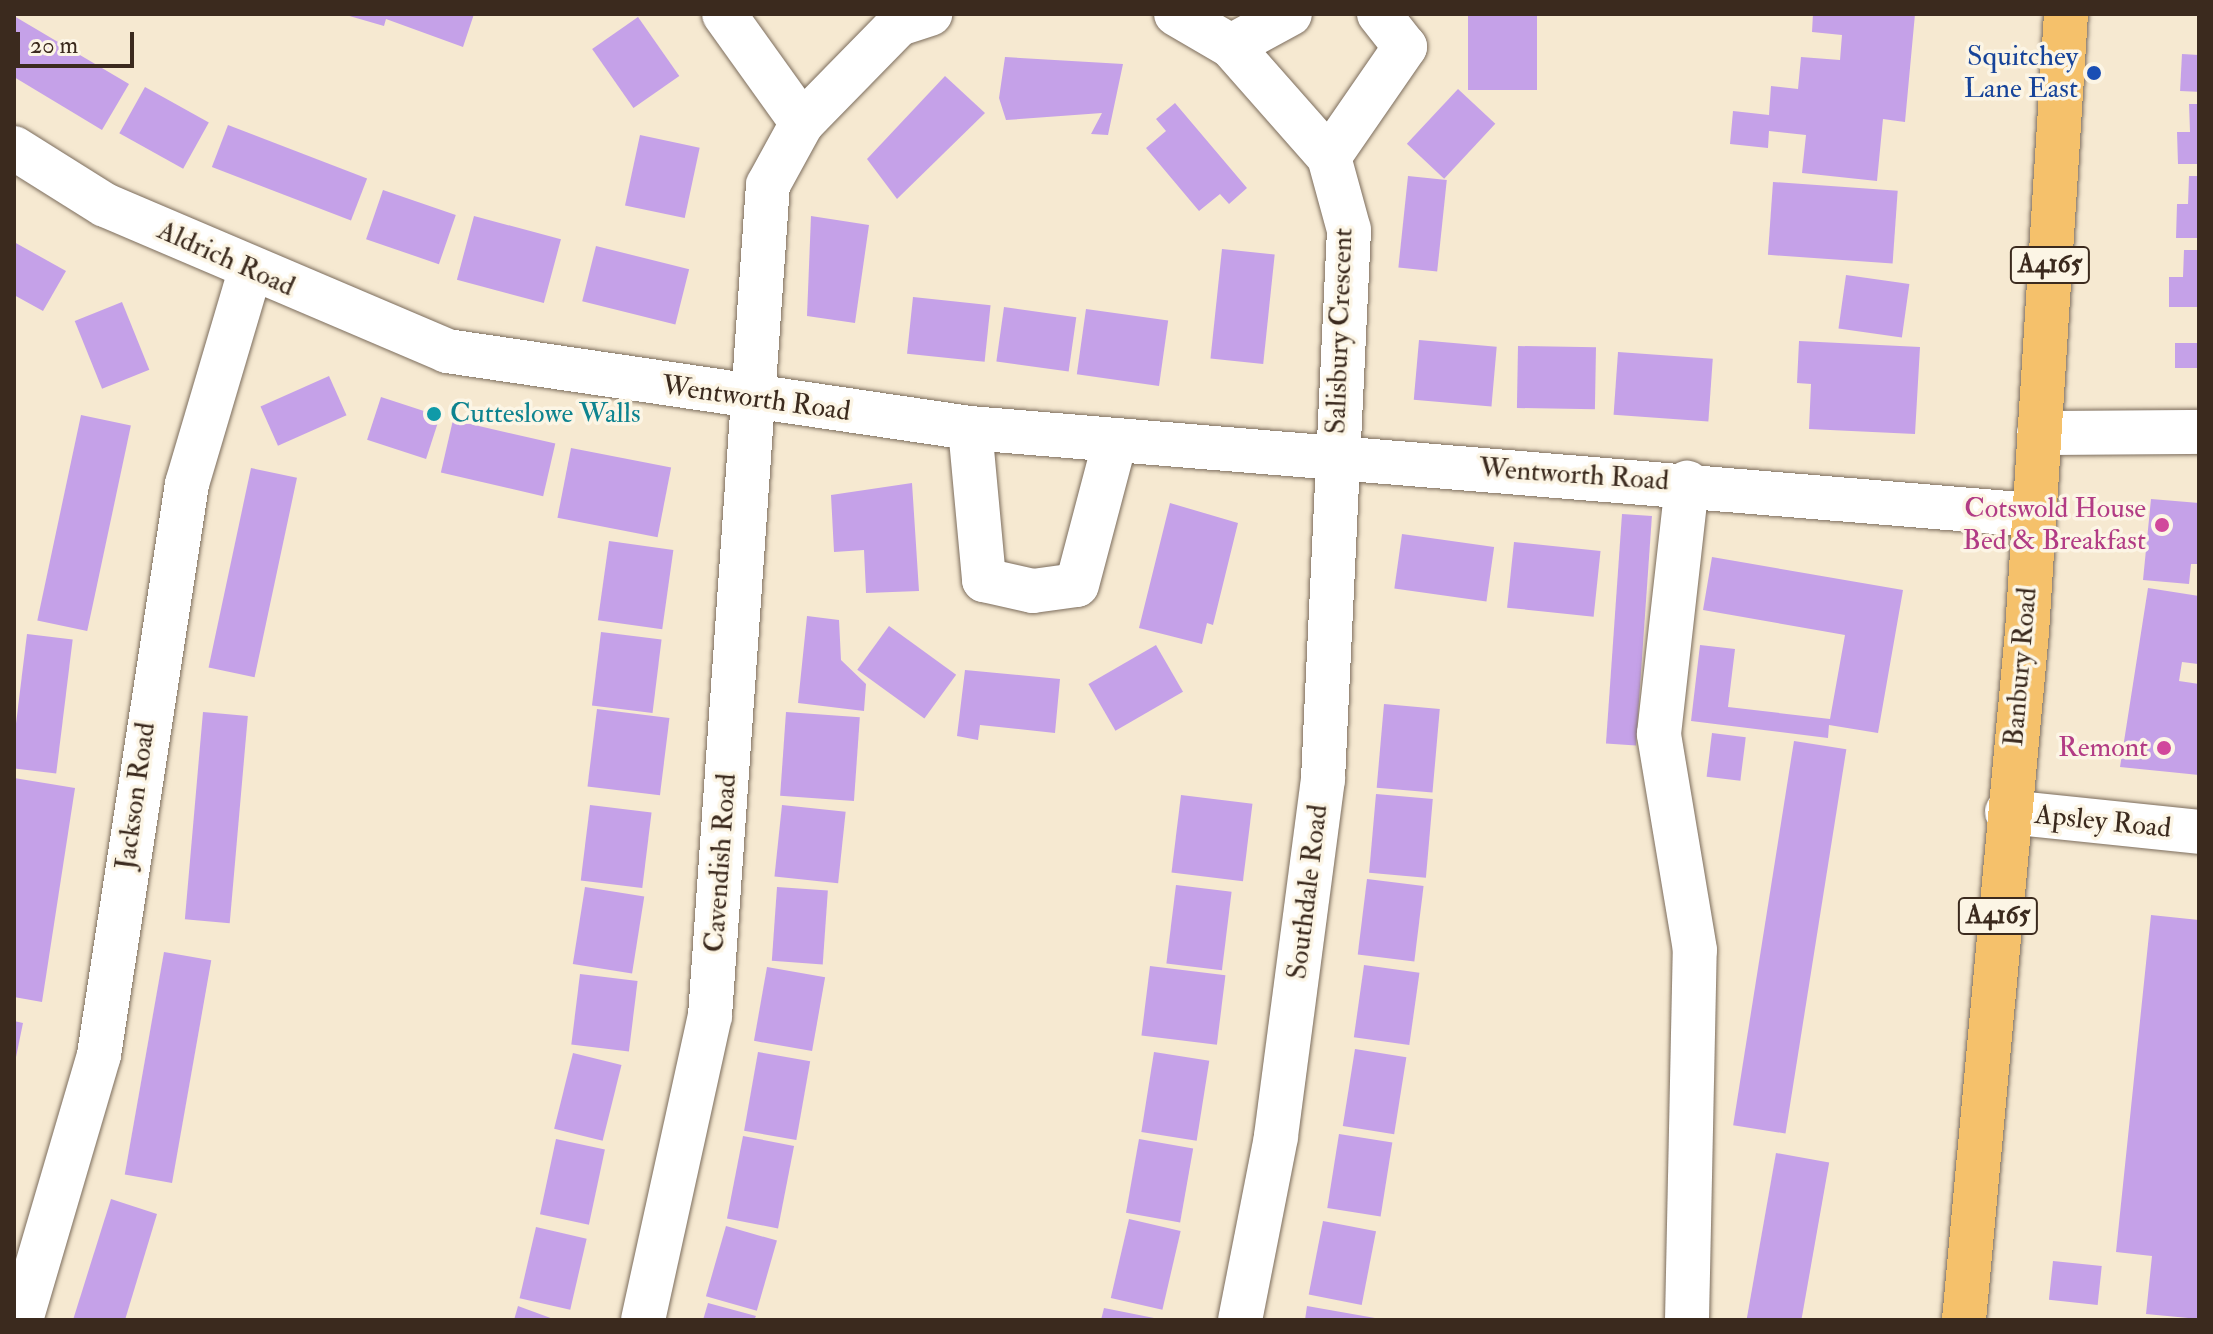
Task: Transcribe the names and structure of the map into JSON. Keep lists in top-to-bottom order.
{
  "streets": {
    "main road": ["A4165", "Banbury Road"],
    "street": [
      "Aldrich Road",
      "Salisbury Crescent",
      "Wentworth Road",
      "Jackson Road",
      "Apsley Road",
      "Cavendish Road",
      "Southdale Road"
    ]
  },
  "crossings": [
    ["Aldrich Road", "Wentworth Road"],
    ["Aldrich Road", "Jackson Road"],
    ["Salisbury Crescent", "Wentworth Road"],
    ["Salisbury Crescent", "Southdale Road"],
    ["Wentworth Road", "Banbury Road"],
    ["Wentworth Road", "Cavendish Road"],
    ["Wentworth Road", "Southdale Road"],
    ["Banbury Road", "Apsley Road"]
  ],
  "places": [
    "Squitchey Lane East",
    "Cutteslowe Walls",
    "Cotswold House Bed & Breakfast",
    "Remont"
  ],
  "scale_bar": "20 m"
}
